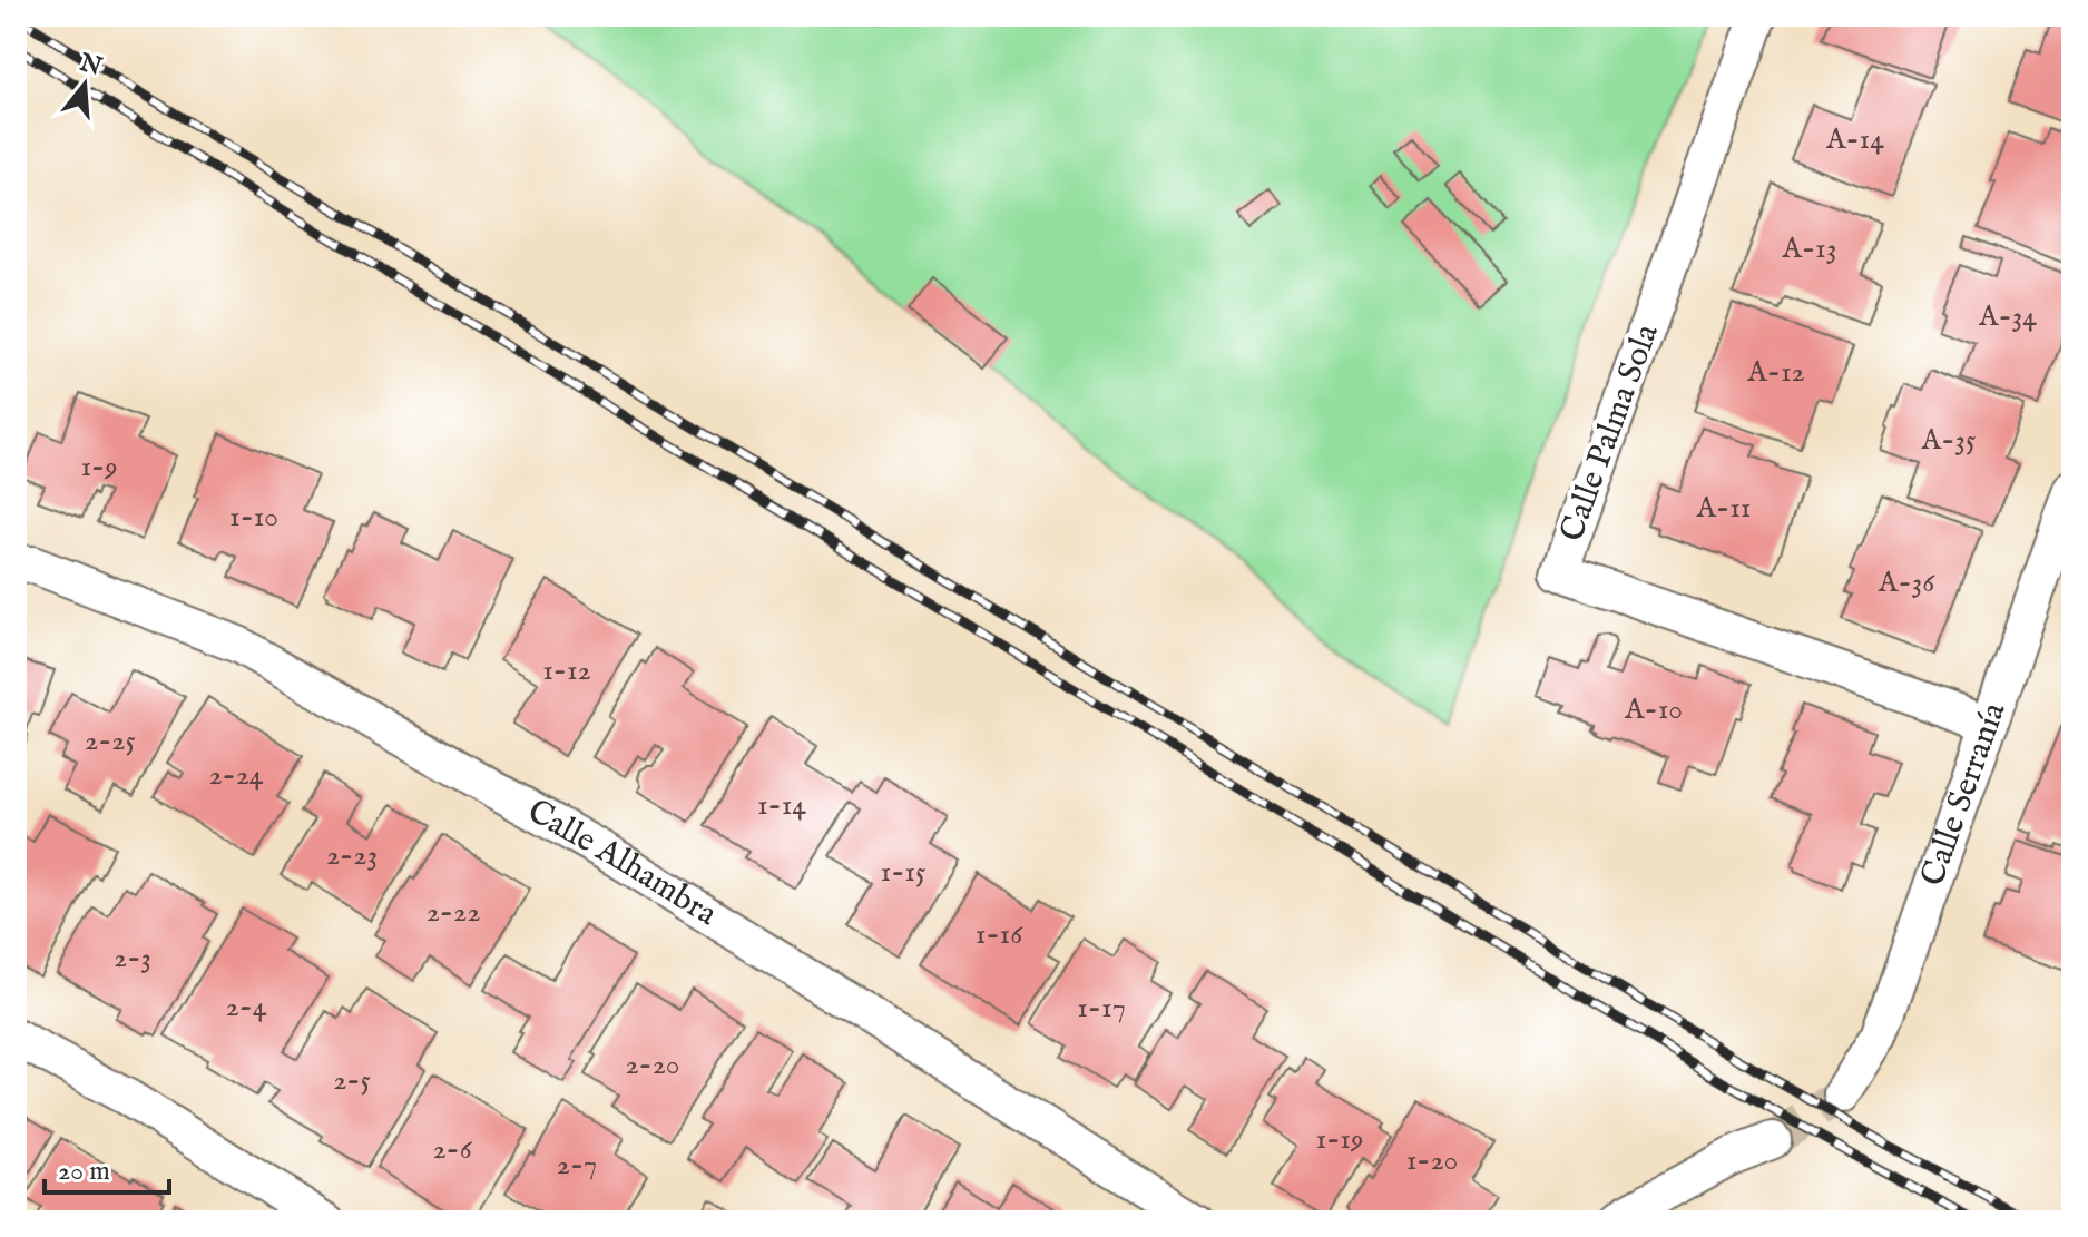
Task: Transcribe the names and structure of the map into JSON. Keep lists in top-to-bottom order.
{
  "streets": {
    "street": ["Calle Palma Sola", "Calle Serranía", "Calle Alhambra"]
  },
  "crossings": [
    ["Calle Palma Sola", "Calle Serranía"]
  ],
  "house_numbers": [
    "A-14",
    "A-13",
    "A-34",
    "A-12",
    "A-35",
    "1-9",
    "A-11",
    "1-10",
    "A-36",
    "1-12",
    "A-10",
    "2-25",
    "2-24",
    "1-14",
    "2-23",
    "1-15",
    "2-22",
    "1-16",
    "2-3",
    "2-4",
    "1-17",
    "2-20",
    "2-5",
    "1-19",
    "2-6",
    "1-20",
    "2-7"
  ],
  "scale_bar": "20 m",
  "north": "top"
}
